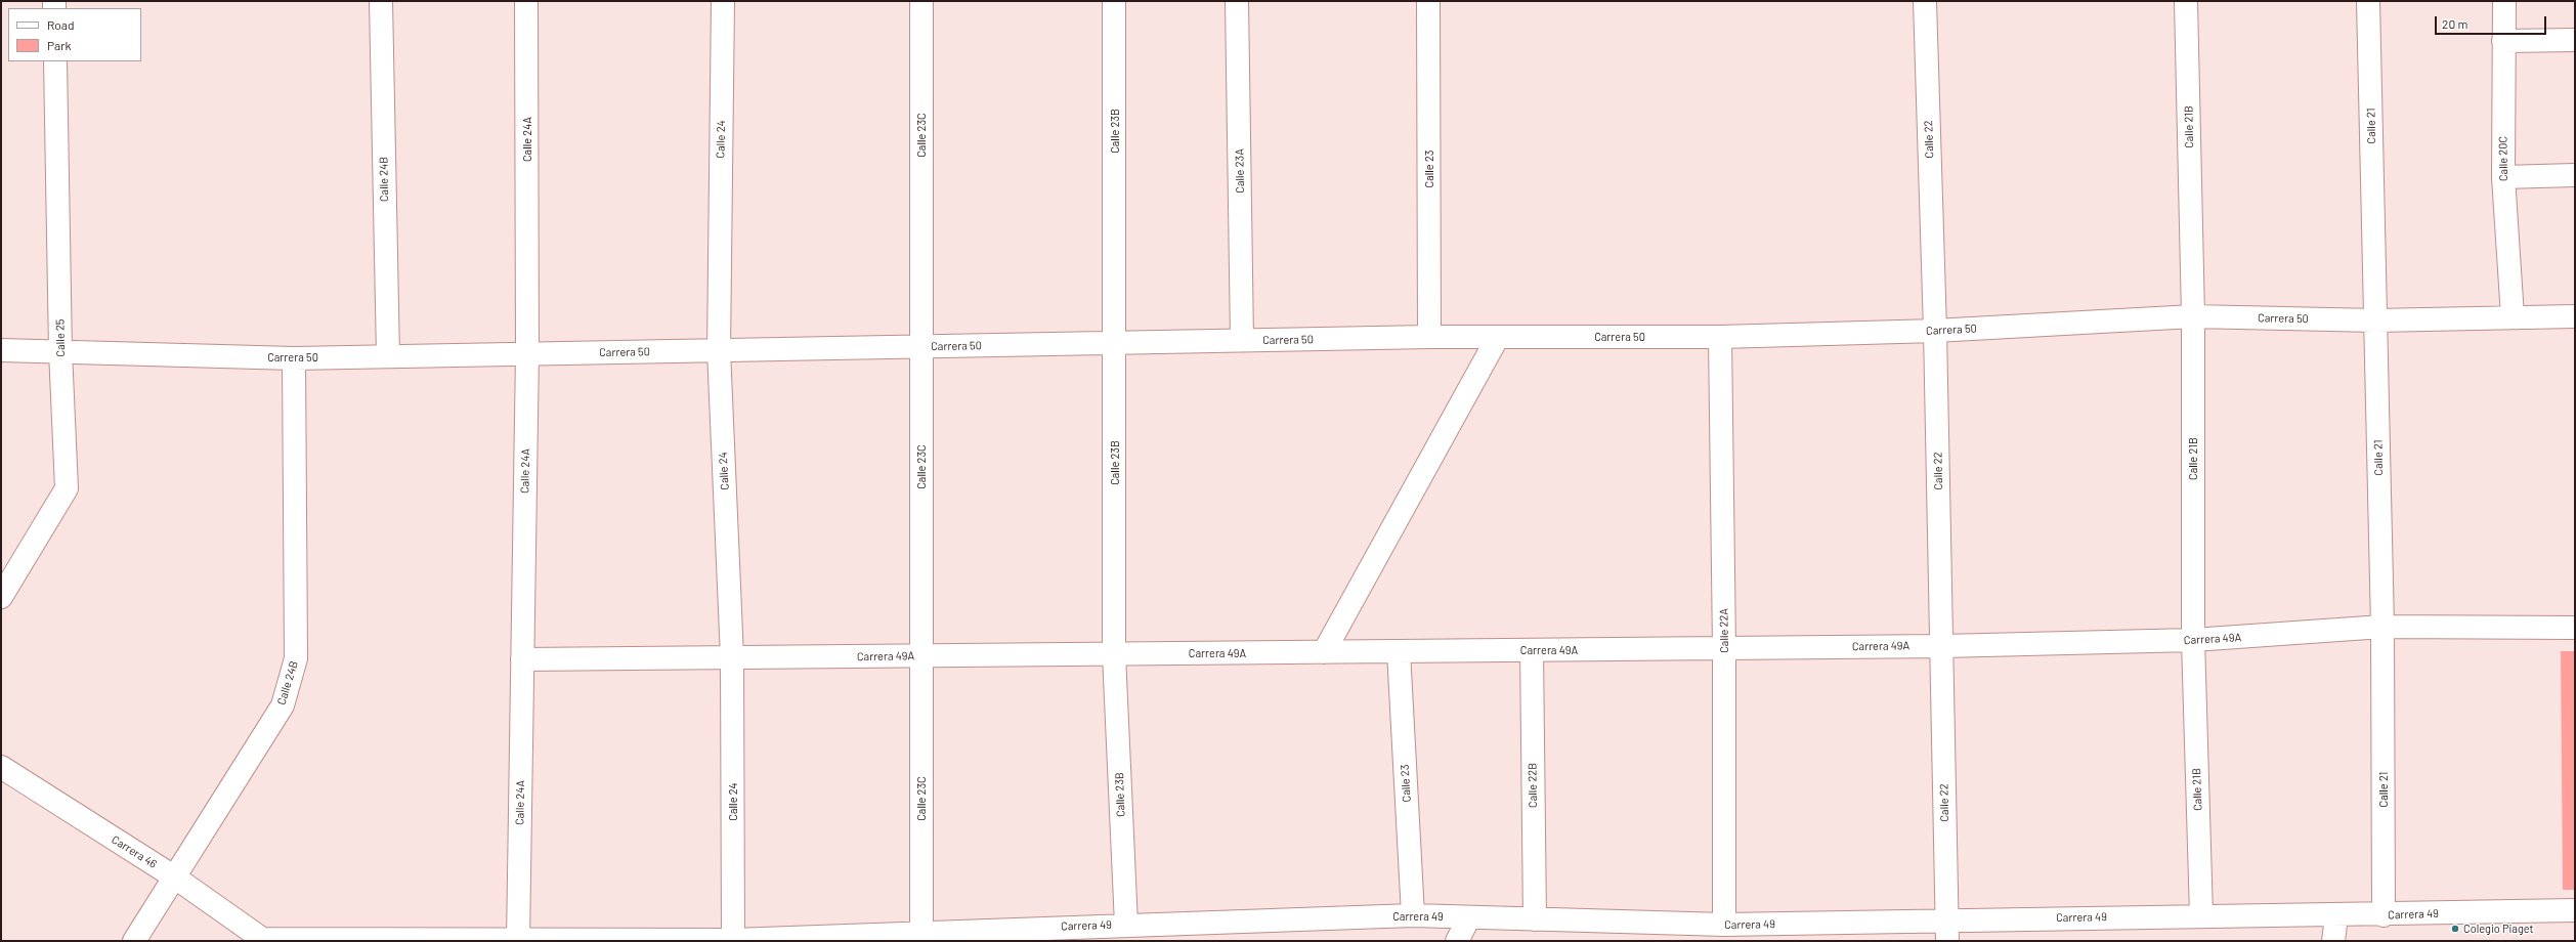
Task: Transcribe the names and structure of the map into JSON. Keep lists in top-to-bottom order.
{
  "streets": {
    "street": [
      "Calle 21",
      "Calle 21B",
      "Calle 23B",
      "Calle 23C",
      "Calle 24A",
      "Calle 24",
      "Calle 22",
      "Calle 20C",
      "Calle 23",
      "Calle 23A",
      "Calle 24B",
      "Carrera 50",
      "Calle 25",
      "Calle 22A",
      "Carrera 49A",
      "Calle 22B",
      "Carrera 46",
      "Carrera 49"
    ]
  },
  "crossings": [
    ["Calle 21", "Carrera 50"],
    ["Calle 21", "Carrera 49A"],
    ["Calle 21", "Carrera 49"],
    ["Calle 21B", "Carrera 50"],
    ["Calle 21B", "Carrera 49A"],
    ["Calle 21B", "Carrera 49"],
    ["Calle 23B", "Carrera 50"],
    ["Calle 23B", "Carrera 49A"],
    ["Calle 23B", "Carrera 49"],
    ["Calle 23C", "Carrera 50"],
    ["Calle 23C", "Carrera 49A"],
    ["Calle 23C", "Carrera 49"],
    ["Calle 24A", "Carrera 50"],
    ["Calle 24A", "Carrera 49A"],
    ["Calle 24A", "Carrera 49"],
    ["Calle 24", "Carrera 50"],
    ["Calle 24", "Carrera 49A"],
    ["Calle 24", "Carrera 49"],
    ["Calle 22", "Carrera 50"],
    ["Calle 22", "Carrera 49A"],
    ["Calle 22", "Carrera 49"],
    ["Calle 20C", "Carrera 50"],
    ["Calle 23", "Carrera 50"],
    ["Calle 23", "Carrera 49A"],
    ["Calle 23", "Carrera 49"],
    ["Calle 23A", "Carrera 50"],
    ["Calle 24B", "Carrera 50"],
    ["Calle 24B", "Carrera 46"],
    ["Carrera 50", "Calle 25"],
    ["Carrera 50", "Calle 22A"],
    ["Calle 22A", "Carrera 49A"],
    ["Calle 22A", "Carrera 49"],
    ["Carrera 49A", "Calle 22B"],
    ["Calle 22B", "Carrera 49"],
    ["Carrera 46", "Carrera 49"]
  ],
  "places": ["Colegio Piaget"],
  "legend": ["Road", "Park"],
  "scale_bar": "20 m"
}
